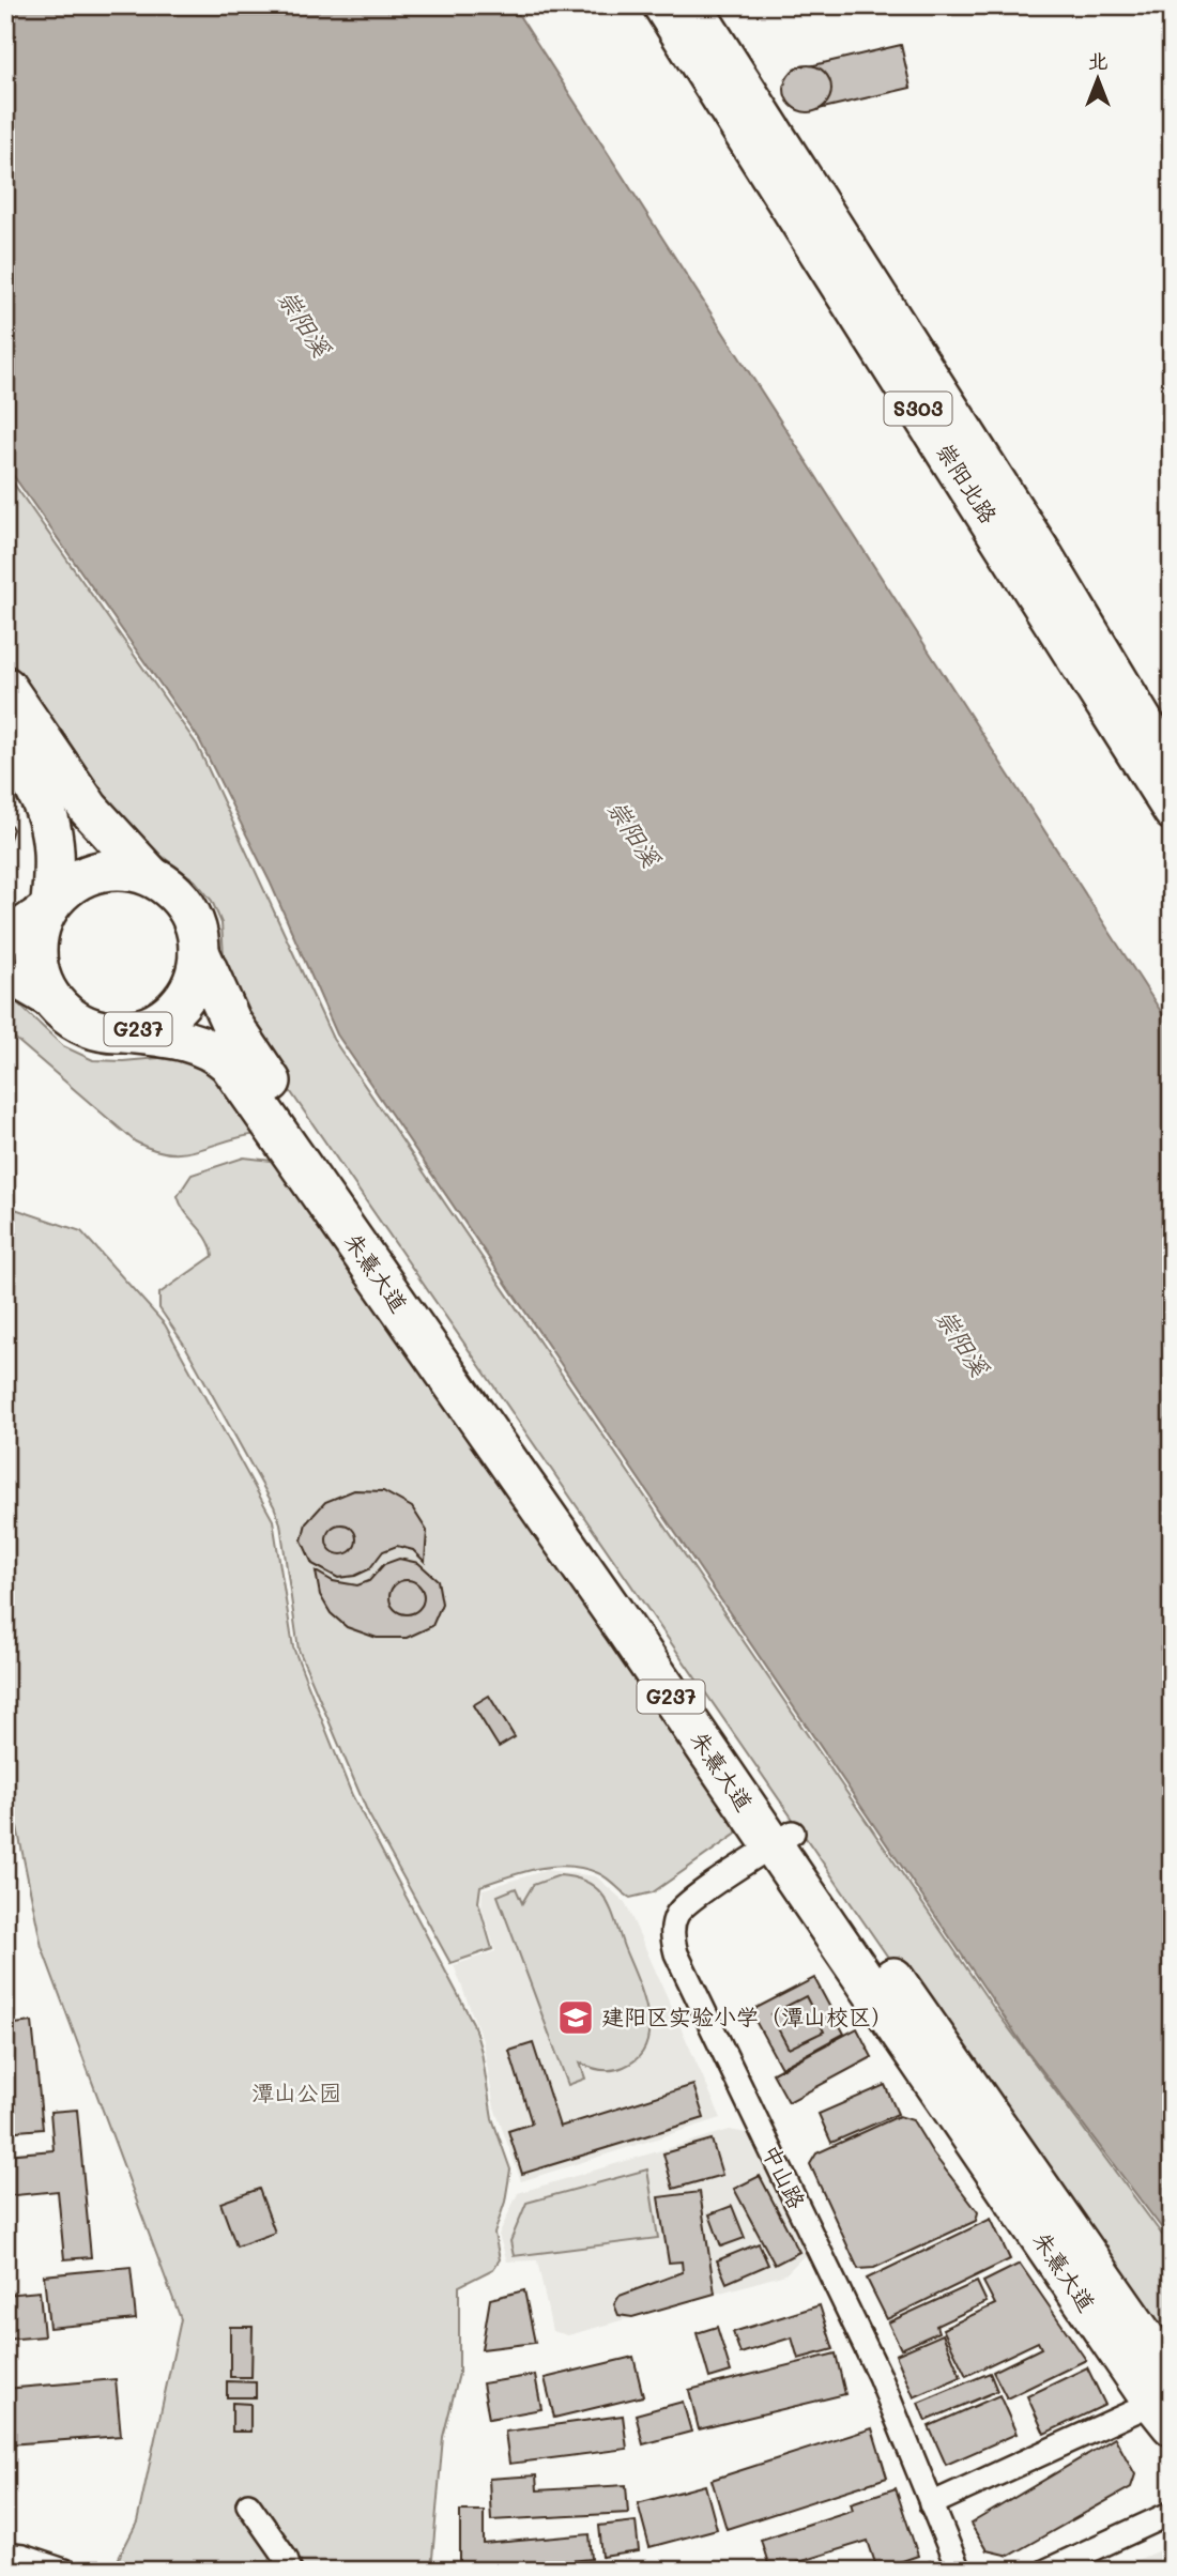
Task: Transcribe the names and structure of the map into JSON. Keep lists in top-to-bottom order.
{
  "streets": {
    "highway": ["G237", "朱熹大道"],
    "main road": ["S303", "崇阳北路"],
    "street": ["中山路"]
  },
  "crossings": [
    ["G237", "朱熹大道"],
    ["朱熹大道", "中山路"]
  ],
  "water": ["崇阳溪"],
  "parks": ["潭山公园"],
  "places": {
    "school or university": ["建阳区实验小学（潭山校区）"]
  },
  "north": "top"
}
